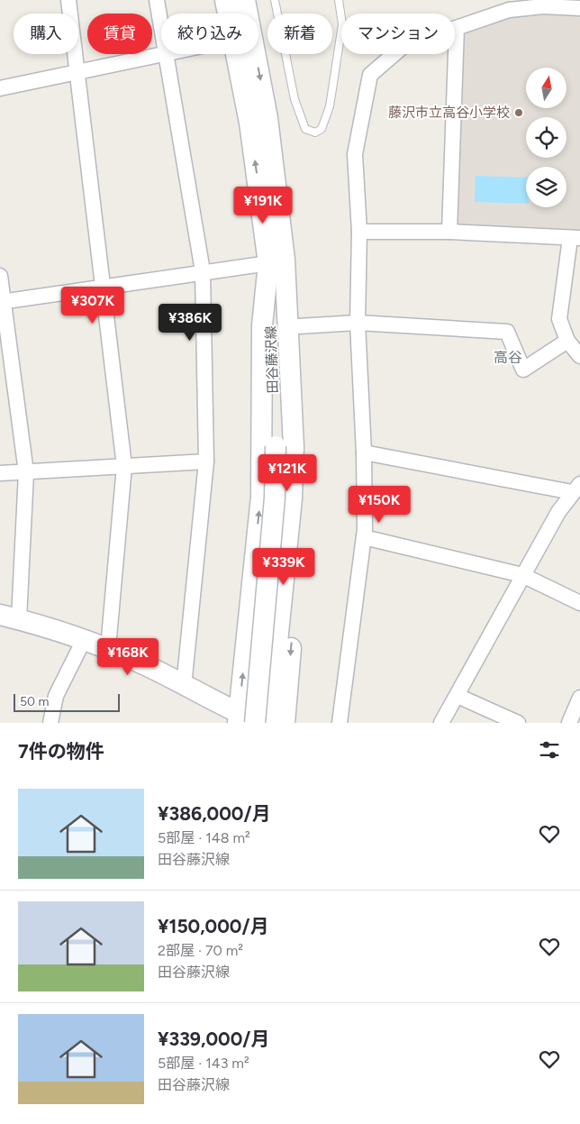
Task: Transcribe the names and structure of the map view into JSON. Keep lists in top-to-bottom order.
{
  "streets": {
    "main road": ["田谷藤沢線"]
  },
  "districts": ["高谷"],
  "places": ["藤沢市立高谷小学校"],
  "scale_bar": "50 m",
  "north": "top",
  "page": {
    "chip": [
      "購入",
      "賃貸",
      "絞り込み",
      "新着",
      "マンション"
    ],
    "price": [
      "¥191K",
      "¥307K",
      "¥386K",
      "¥121K",
      "¥150K",
      "¥339K",
      "¥168K"
    ],
    "scale": "50 m",
    "heading": "7件の物件",
    "list": [
      {
        "name": "¥386,000/月",
        "note": "5部屋 · 148 m² · 田谷藤沢線"
      },
      {
        "name": "¥150,000/月",
        "note": "2部屋 · 70 m² · 田谷藤沢線"
      },
      {
        "name": "¥339,000/月",
        "note": "5部屋 · 143 m² · 田谷藤沢線"
      }
    ]
  }
}
